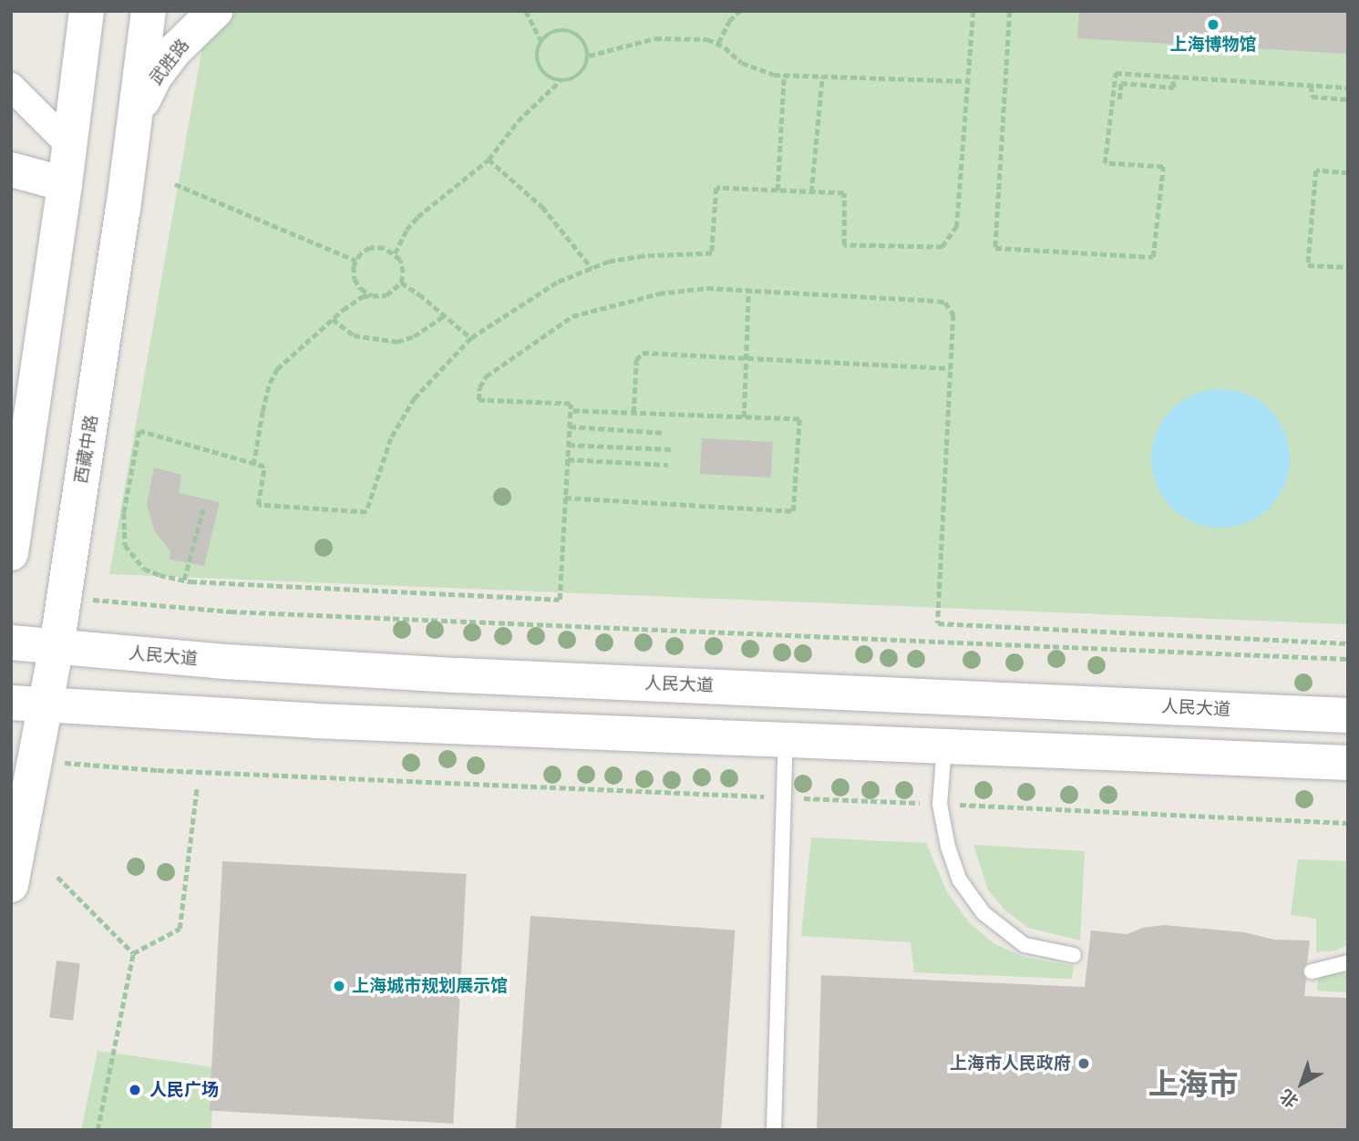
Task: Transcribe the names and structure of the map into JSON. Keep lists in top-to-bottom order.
{
  "streets": {
    "street": ["武胜路", "西藏中路", "人民大道"]
  },
  "crossings": [
    ["武胜路", "西藏中路"],
    ["西藏中路", "人民大道"]
  ],
  "districts": ["上海市"],
  "places": [
    "上海博物馆",
    "上海城市规划展示馆",
    "上海市人民政府",
    "人民广场"
  ],
  "north": "bottom left"
}
